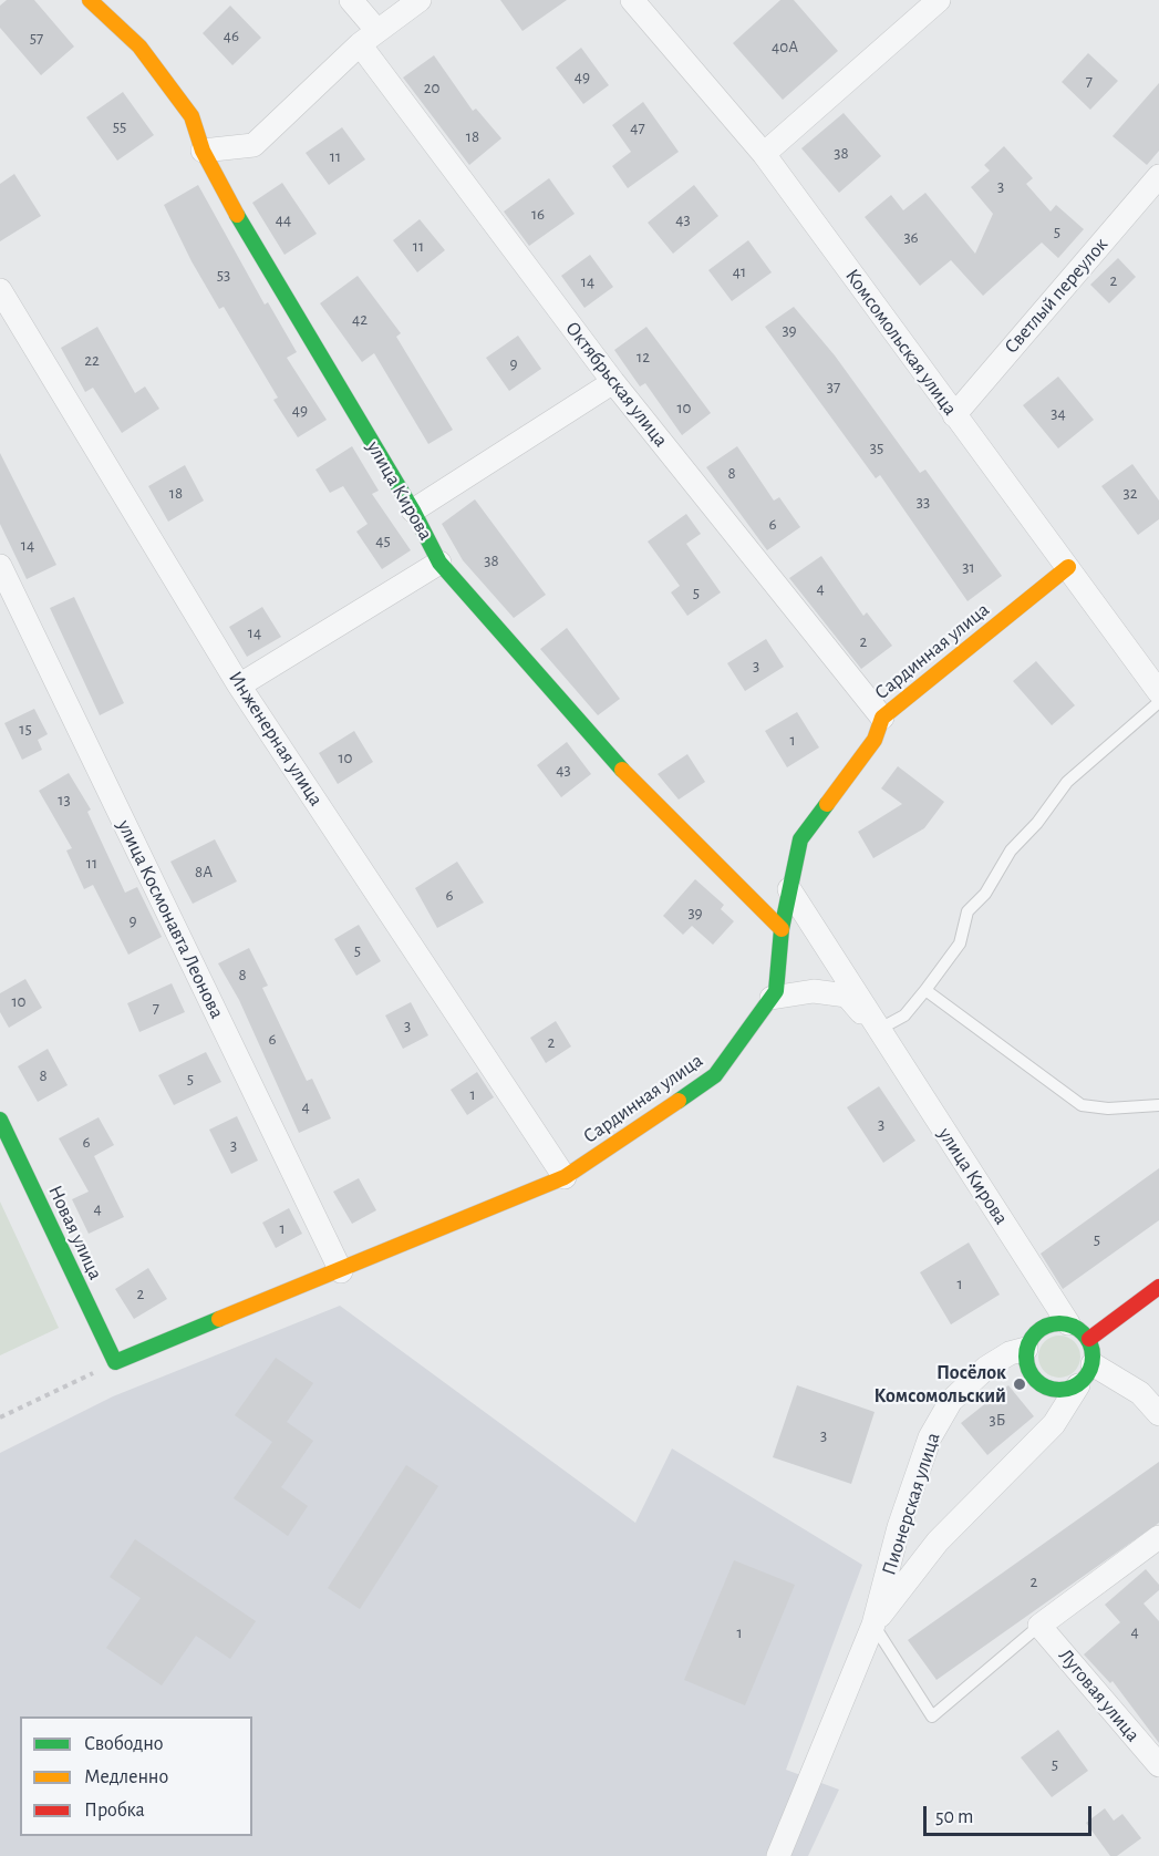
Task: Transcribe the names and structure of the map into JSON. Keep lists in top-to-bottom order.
{
  "streets": {
    "street": [
      "Светлый переулок",
      "Комсомольская улица",
      "Октябрьская улица",
      "улица Кирова",
      "Сардинная улица",
      "Инженерная улица",
      "улица Космонавта Леонова",
      "Новая улица",
      "Пионерская улица",
      "Луговая улица"
    ]
  },
  "crossings": [
    ["Светлый переулок", "Комсомольская улица"],
    ["Комсомольская улица", "Сардинная улица"],
    ["Октябрьская улица", "Сардинная улица"],
    ["улица Кирова", "Сардинная улица"],
    ["улица Кирова", "Пионерская улица"],
    ["Сардинная улица", "Инженерная улица"],
    ["Сардинная улица", "улица Космонавта Леонова"],
    ["Сардинная улица", "Новая улица"]
  ],
  "places": ["Посёлок Комсомольский"],
  "house_numbers": [
    "46",
    "57",
    "40А",
    "49",
    "7",
    "20",
    "55",
    "47",
    "18",
    "38",
    "11",
    "3",
    "16",
    "44",
    "43",
    "5",
    "36",
    "11",
    "41",
    "53",
    "2",
    "14",
    "42",
    "39",
    "12",
    "22",
    "9",
    "37",
    "10",
    "49",
    "34",
    "35",
    "8",
    "18",
    "32",
    "33",
    "6",
    "45",
    "14",
    "38",
    "31",
    "4",
    "5",
    "14",
    "2",
    "3",
    "15",
    "1",
    "10",
    "43",
    "13",
    "11",
    "8А",
    "6",
    "39",
    "9",
    "5",
    "8",
    "10",
    "7",
    "3",
    "6",
    "2",
    "8",
    "5",
    "1",
    "4",
    "3",
    "6",
    "3",
    "4",
    "1",
    "5",
    "1",
    "2",
    "3Б",
    "3",
    "2",
    "4",
    "1",
    "5"
  ],
  "legend": ["Свободно", "Медленно", "Пробка"],
  "scale_bar": "50 m"
}
